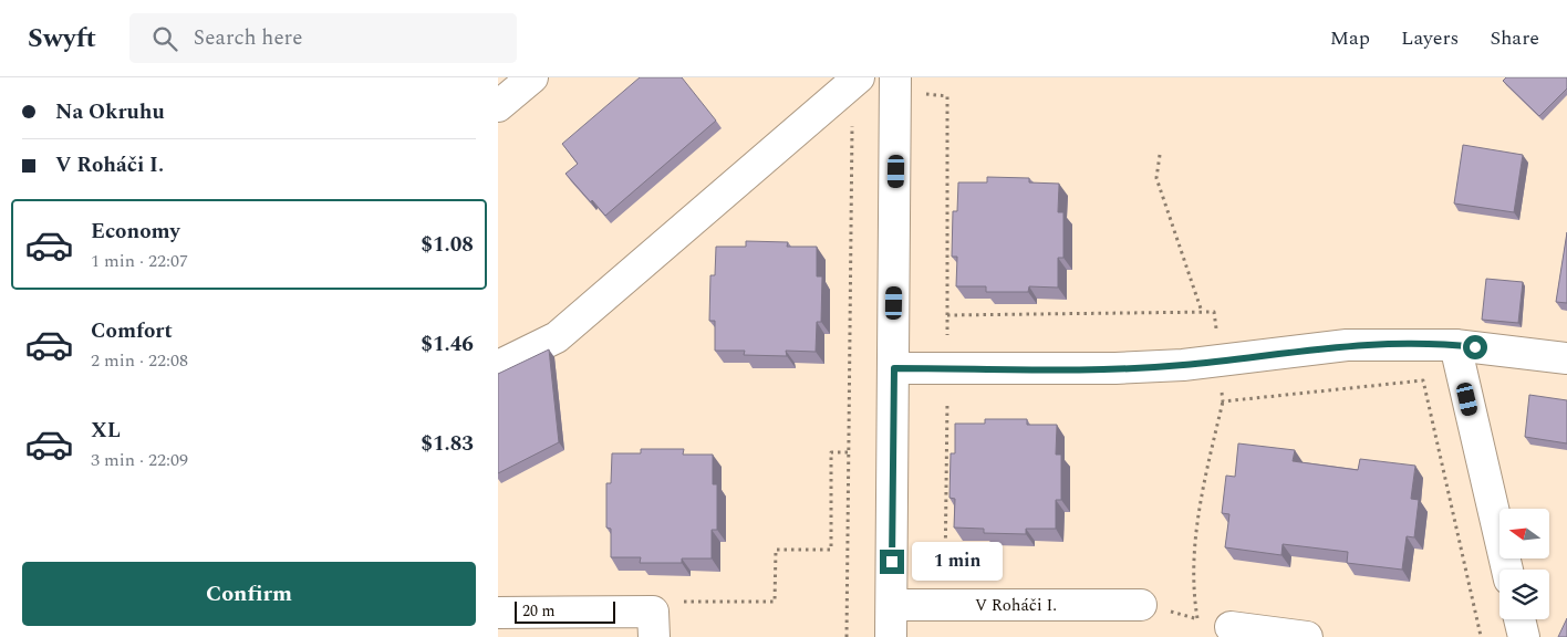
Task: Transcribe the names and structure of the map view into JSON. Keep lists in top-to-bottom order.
{
  "streets": {
    "street": ["V Roháči I."]
  },
  "scale_bar": "20 m",
  "north": "left",
  "page": {
    "header": "Swyft",
    "search": "Search here",
    "nav": ["Map", "Layers", "Share"],
    "banner": ["Na Okruhu", "V Roháči I."],
    "list": [
      {
        "name": "Economy",
        "note": "1 min · 22:07",
        "value": "$1.08"
      },
      {
        "name": "Comfort",
        "note": "2 min · 22:08",
        "value": "$1.46"
      },
      {
        "name": "XL",
        "note": "3 min · 22:09",
        "value": "$1.83"
      }
    ],
    "bubble": "1 min",
    "buttons": "Confirm",
    "scale": "20 m"
  }
}
